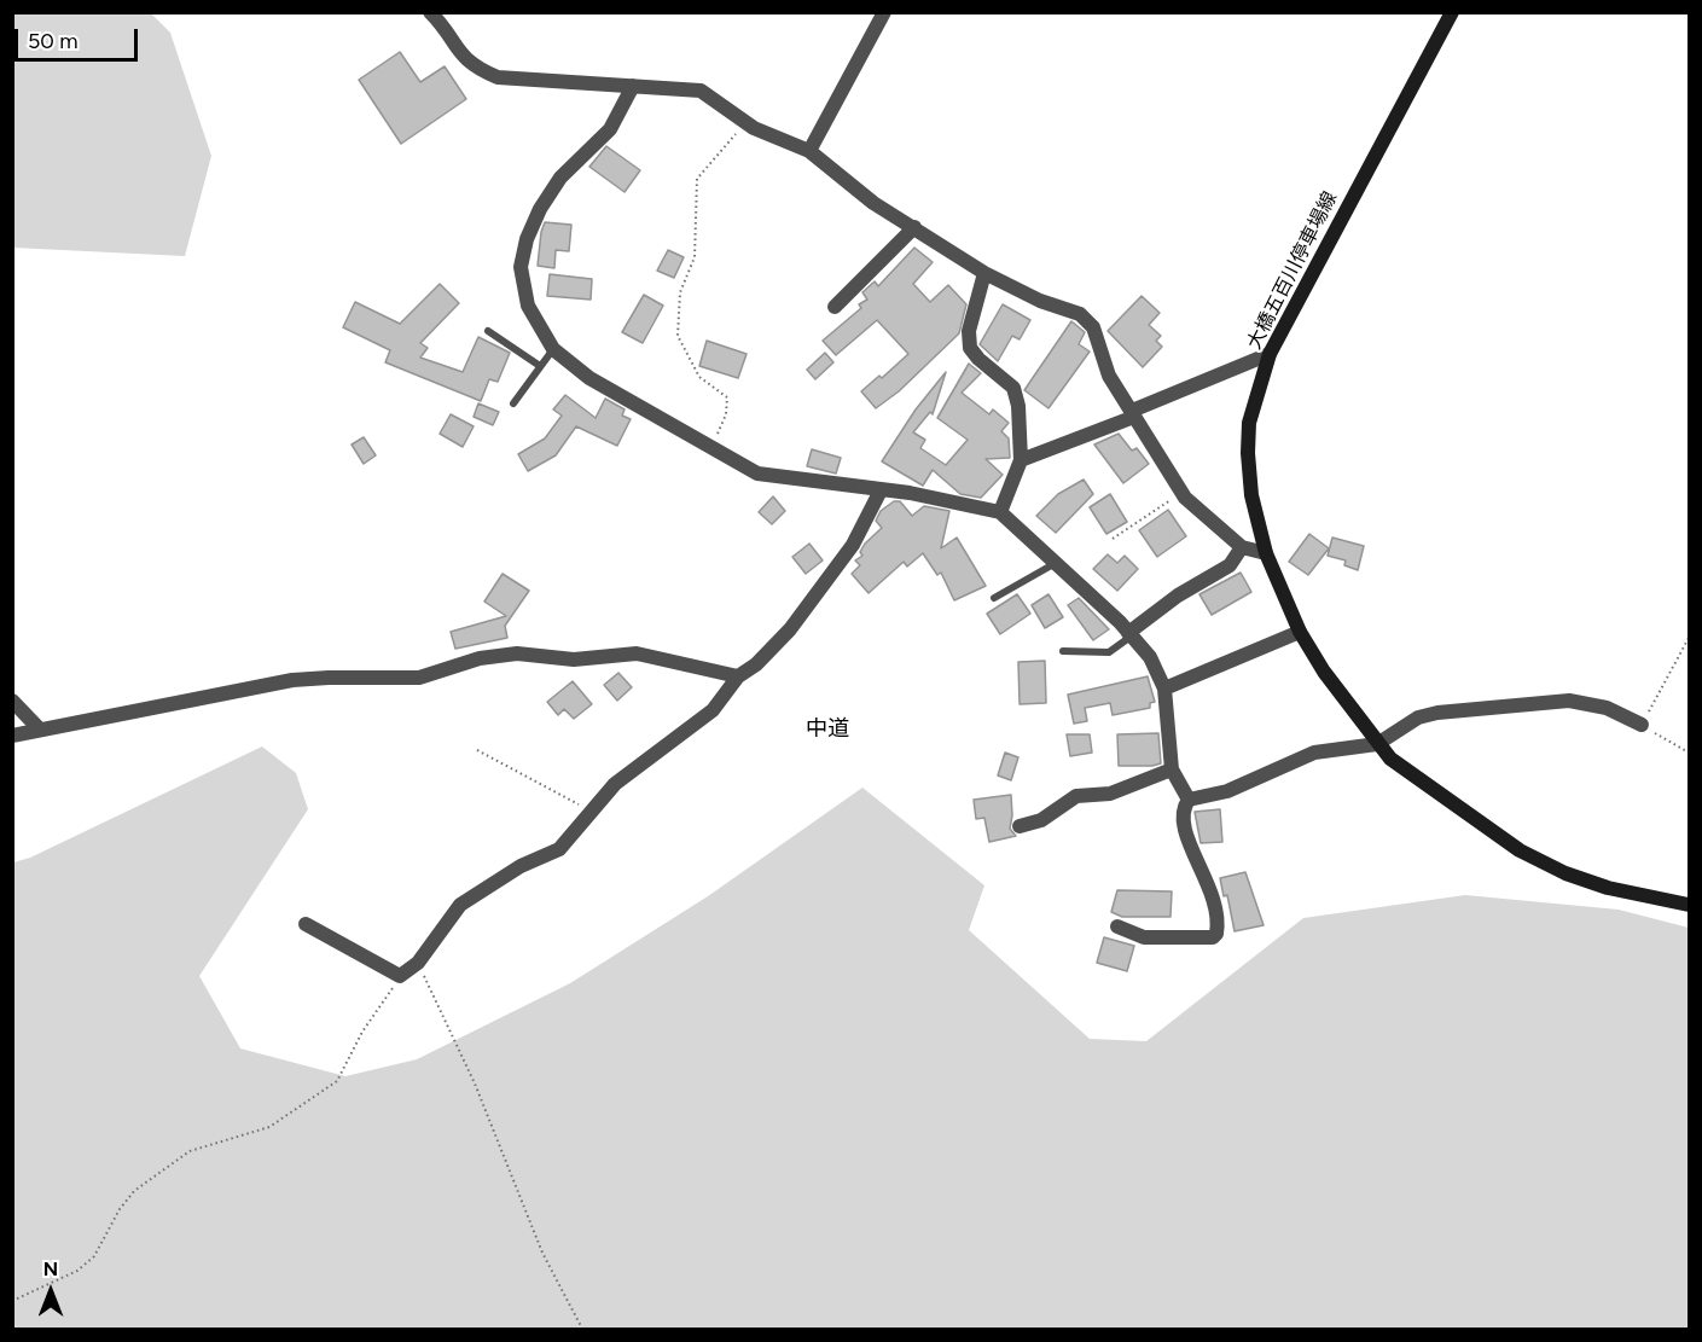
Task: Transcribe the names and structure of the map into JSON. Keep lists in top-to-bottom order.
{
  "streets": {
    "main road": ["大橋五百川停車場線"]
  },
  "districts": ["中道"],
  "scale_bar": "50 m",
  "north": "top"
}
